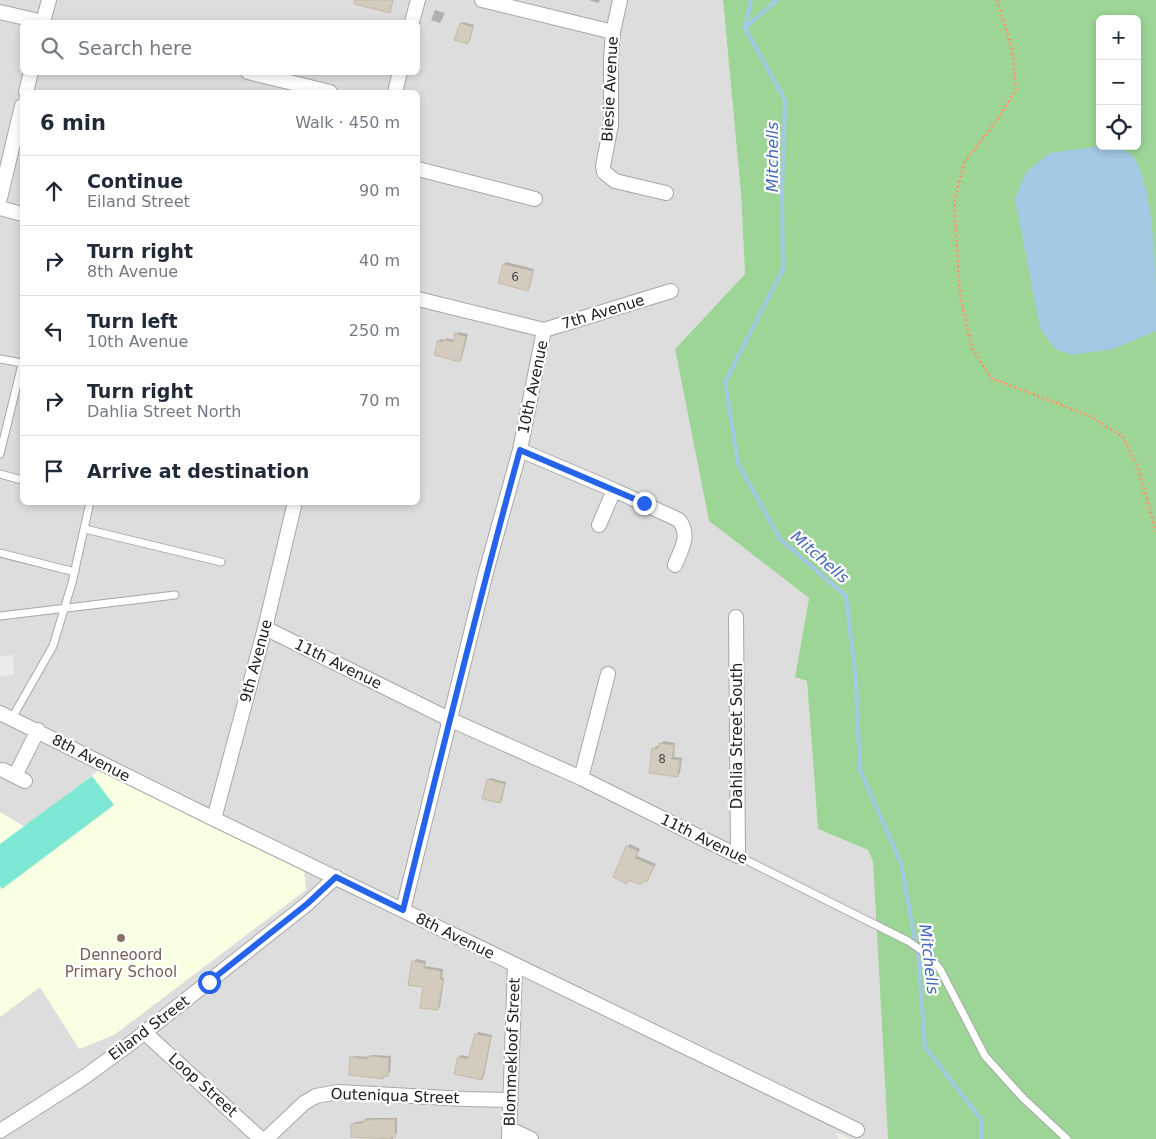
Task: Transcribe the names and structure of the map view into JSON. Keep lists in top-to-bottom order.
{
  "streets": {
    "street": [
      "Biesie Avenue",
      "7th Avenue",
      "10th Avenue",
      "9th Avenue",
      "11th Avenue",
      "Dahlia Street South",
      "8th Avenue",
      "Eiland Street",
      "Blommekloof Street",
      "Loop Street",
      "Outeniqua Street"
    ]
  },
  "crossings": [
    ["7th Avenue", "10th Avenue"],
    ["10th Avenue", "11th Avenue"],
    ["10th Avenue", "8th Avenue"],
    ["9th Avenue", "11th Avenue"],
    ["9th Avenue", "8th Avenue"],
    ["11th Avenue", "Dahlia Street South"],
    ["8th Avenue", "Eiland Street"],
    ["8th Avenue", "Blommekloof Street"],
    ["Eiland Street", "Loop Street"],
    ["Blommekloof Street", "Outeniqua Street"]
  ],
  "water": ["Mitchells"],
  "places": ["Denneoord Primary School"],
  "house_numbers": ["6", "8"],
  "page": {
    "map_buttons": ["+", "−"],
    "search": "Search here",
    "heading": ["6 min", "Walk · 450 m"],
    "list": [
      ["Continue", "Eiland Street", "90 m"],
      ["Turn right", "8th Avenue", "40 m"],
      ["Turn left", "10th Avenue", "250 m"],
      ["Turn right", "Dahlia Street North", "70 m"],
      "Arrive at destination"
    ]
  }
}
